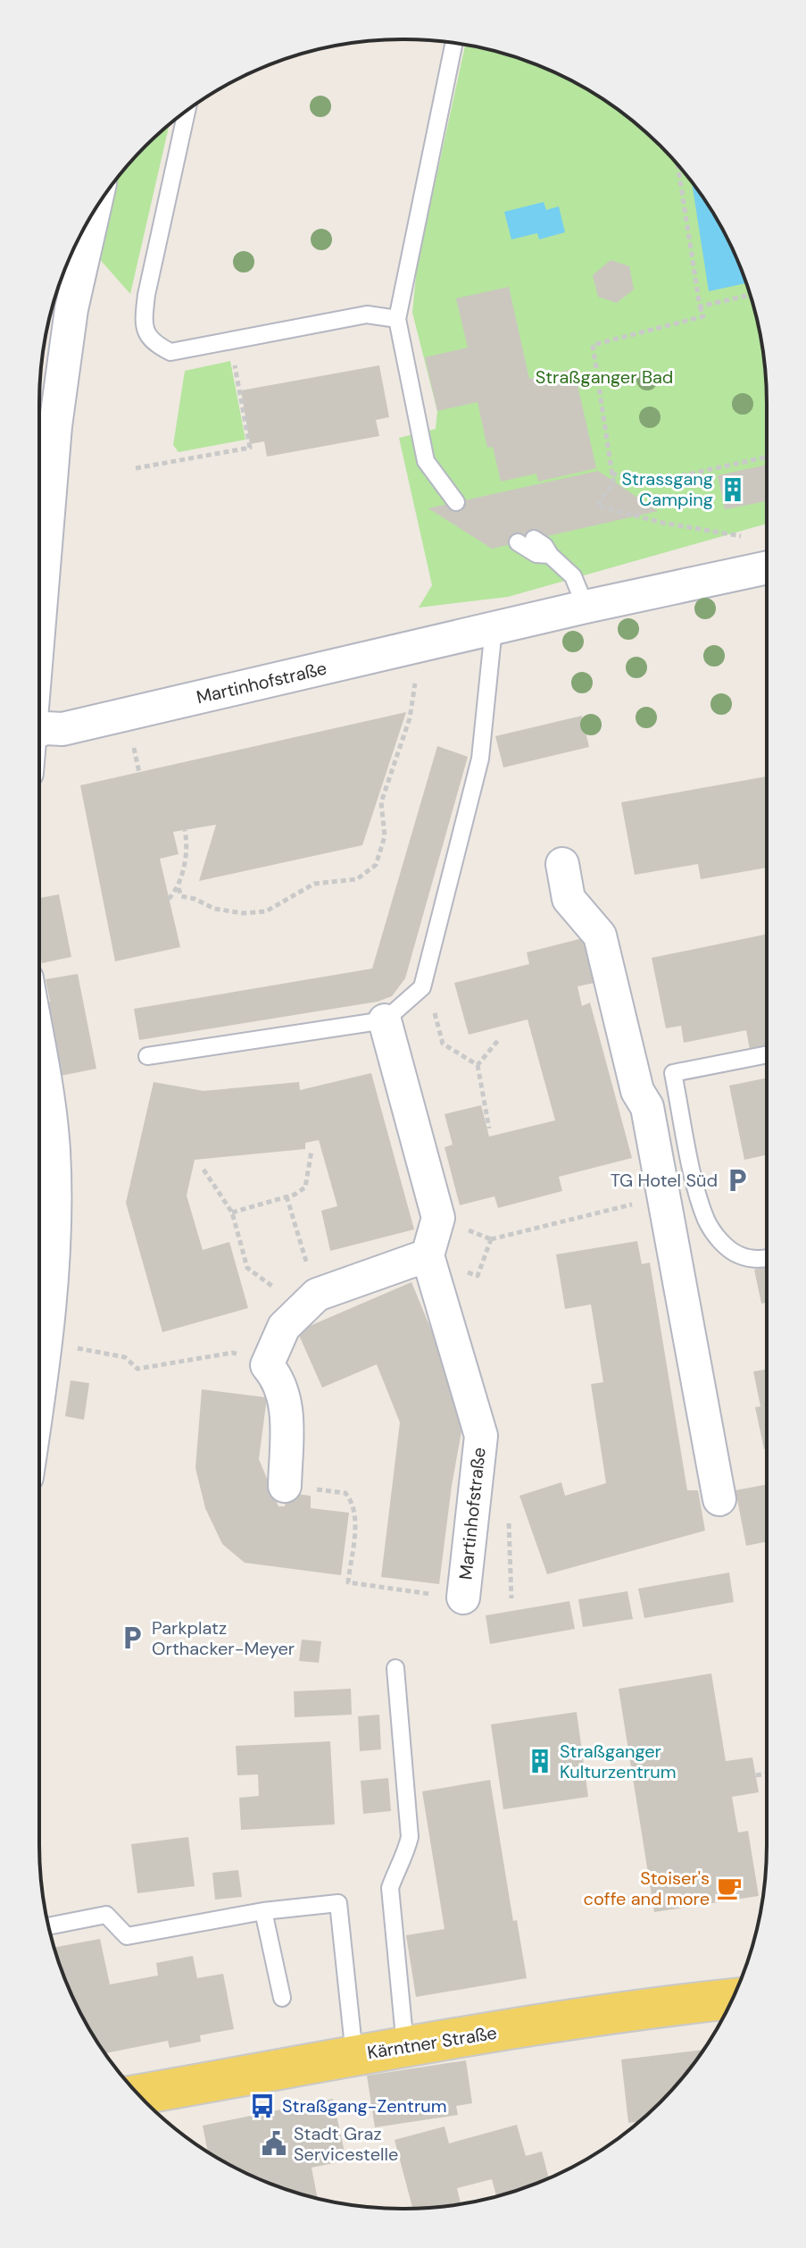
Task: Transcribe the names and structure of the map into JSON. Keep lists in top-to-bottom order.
{
  "streets": {
    "main road": ["Kärntner Straße"],
    "street": ["Martinhofstraße"]
  },
  "parks": ["Straßganger Bad"],
  "places": {
    "building": ["Strassgang Camping", "Straßganger Kulturzentrum"],
    "parking": ["TG Hotel Süd", "Parkplatz Orthacker-Meyer"],
    "cafe": ["Stoiser's coffe and more"],
    "bus stop": ["Straßgang-Zentrum"],
    "public building": ["Stadt Graz Servicestelle"]
  }
}
